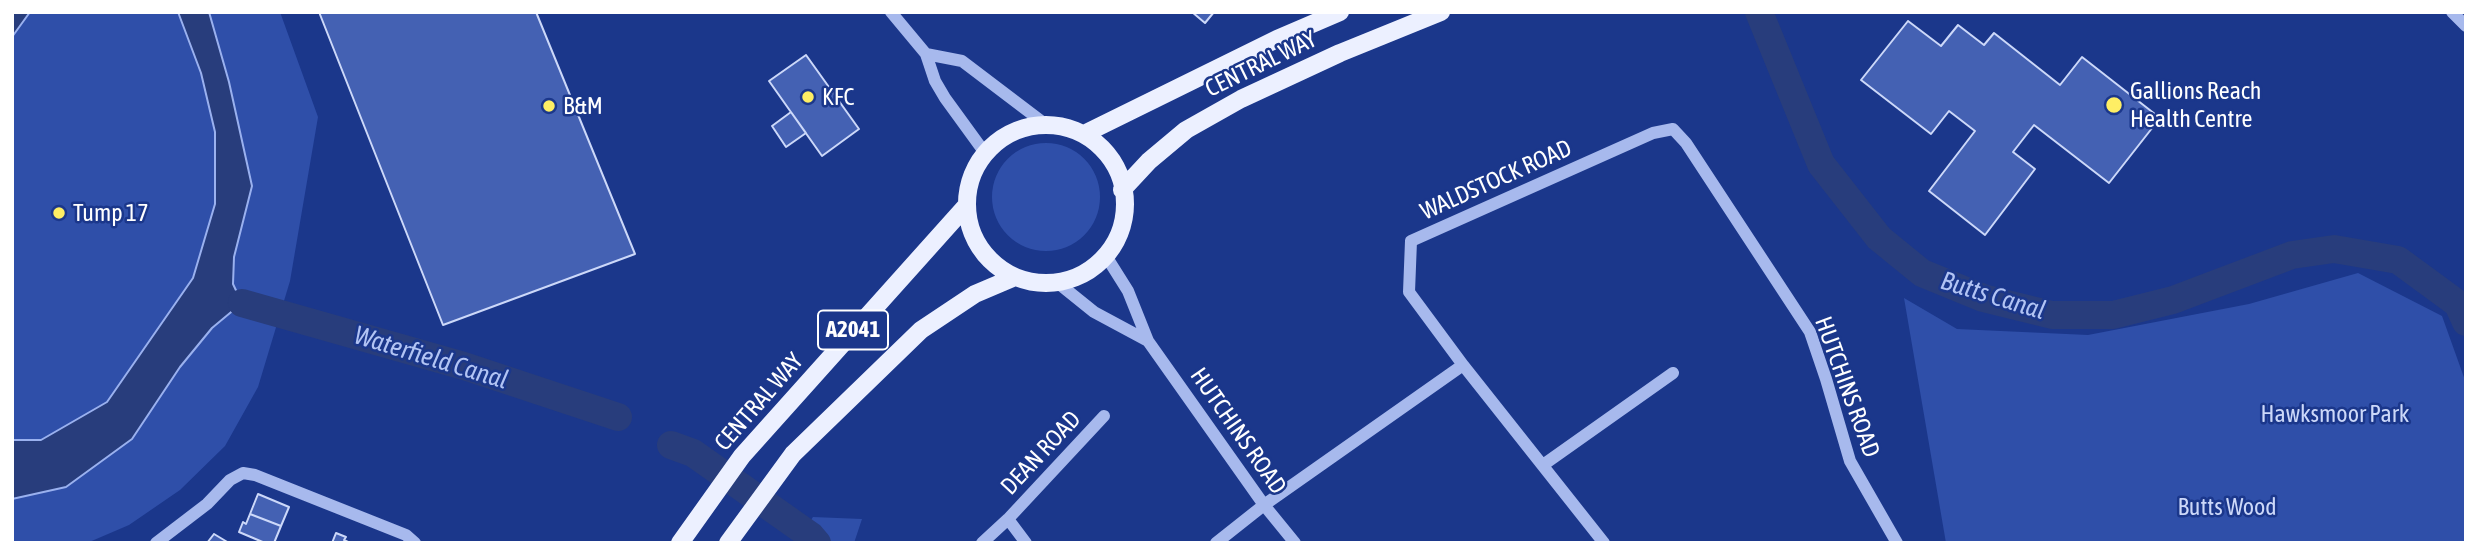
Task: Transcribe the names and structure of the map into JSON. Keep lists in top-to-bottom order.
{
  "streets": {
    "main road": ["CENTRAL WAY", "A2041"],
    "street": ["WALDSTOCK ROAD", "HUTCHINS ROAD", "DEAN ROAD"]
  },
  "crossings": [
    ["CENTRAL WAY", "A2041"],
    ["CENTRAL WAY", "HUTCHINS ROAD"],
    ["WALDSTOCK ROAD", "HUTCHINS ROAD"],
    ["A2041", "HUTCHINS ROAD"]
  ],
  "water": ["Butts Canal", "Waterfield Canal"],
  "parks": ["Hawksmoor Park", "Butts Wood"],
  "places": [
    "KFC",
    "Gallions Reach Health Centre",
    "B&M",
    "Tump 17"
  ]
}
